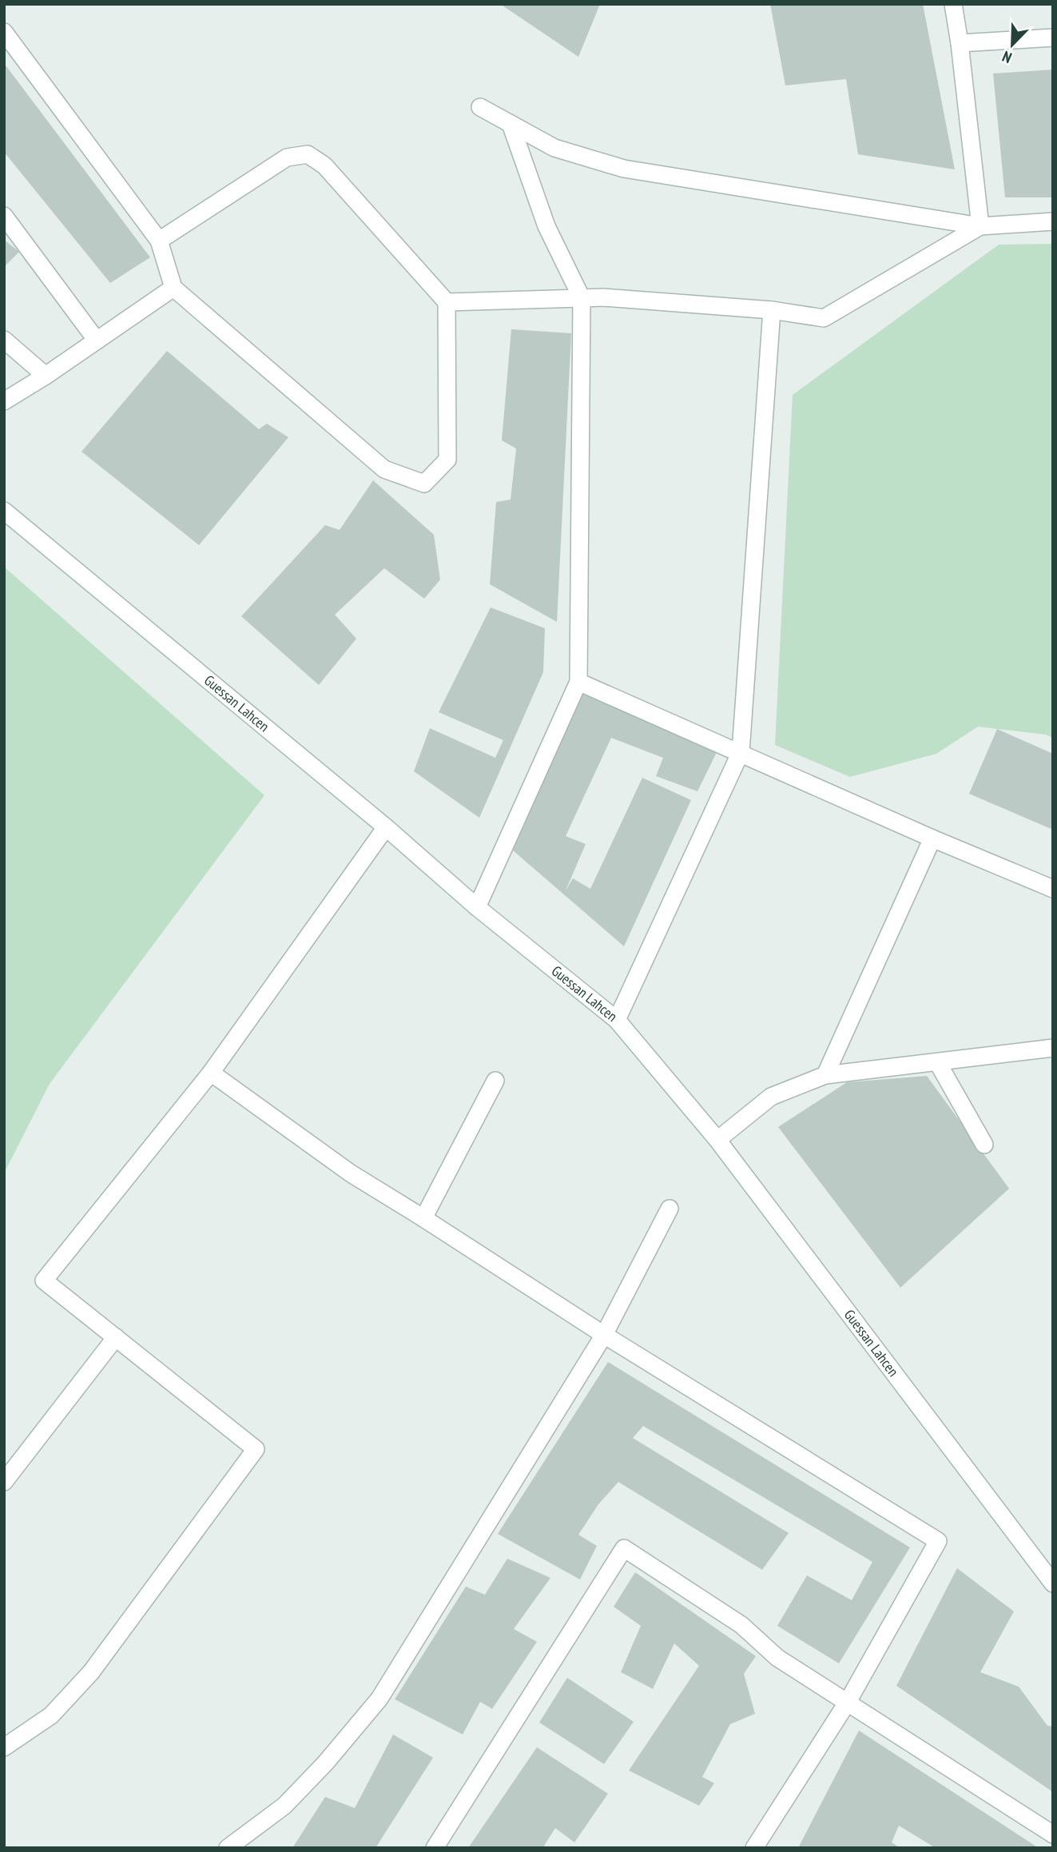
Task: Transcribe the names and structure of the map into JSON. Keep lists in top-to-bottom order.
{
  "streets": {
    "street": ["Guessan Lahcen"]
  },
  "north": "bottom left"
}
